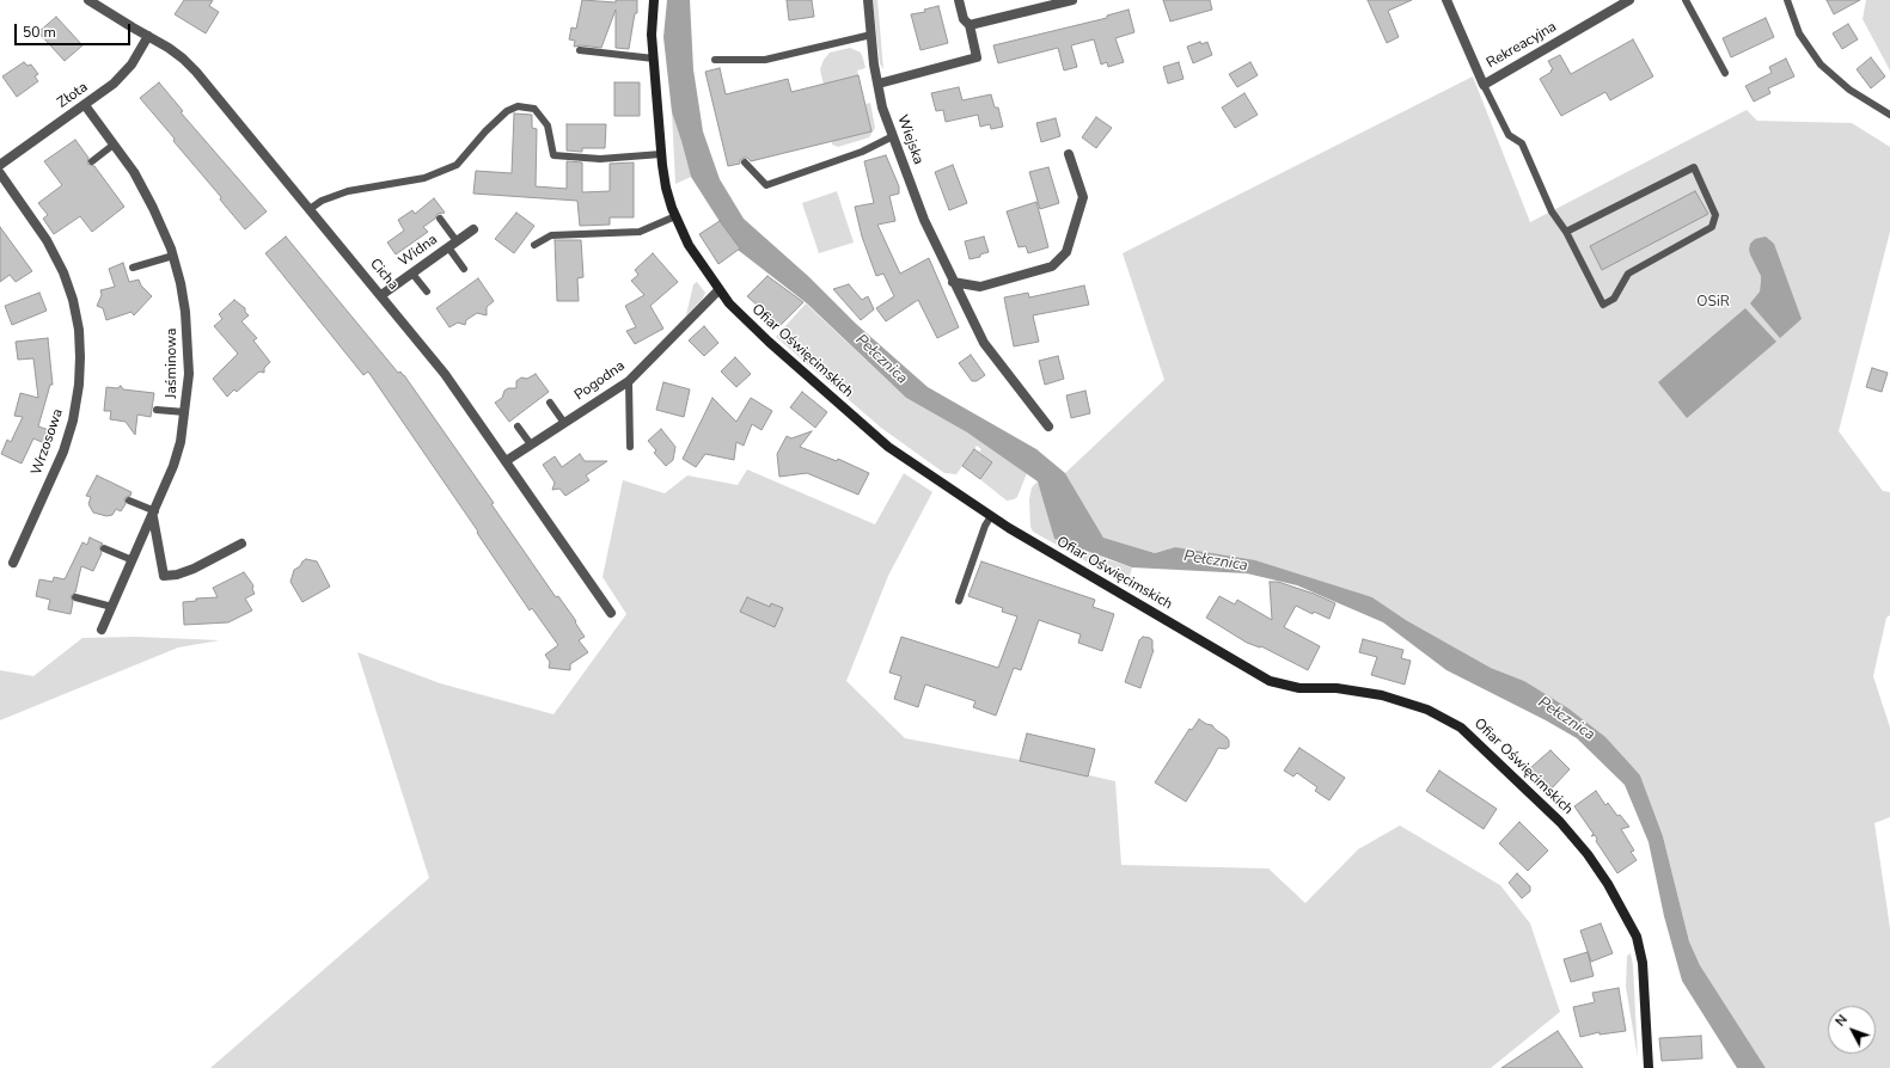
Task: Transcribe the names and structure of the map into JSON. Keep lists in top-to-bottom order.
{
  "streets": {
    "street": [
      "Rekreacyjna",
      "Złota",
      "Wiejska",
      "Widna",
      "Cicha",
      "Ofiar Oświęcimskich",
      "Jaśminowa",
      "Pogodna",
      "Wrzosowa"
    ]
  },
  "crossings": [
    ["Złota", "Cicha"],
    ["Złota", "Jaśminowa"],
    ["Widna", "Cicha"],
    ["Cicha", "Pogodna"],
    ["Ofiar Oświęcimskich", "Pogodna"]
  ],
  "water": ["Pełcznica"],
  "parks": ["OSiR"],
  "scale_bar": "50 m",
  "north": "top left"
}
